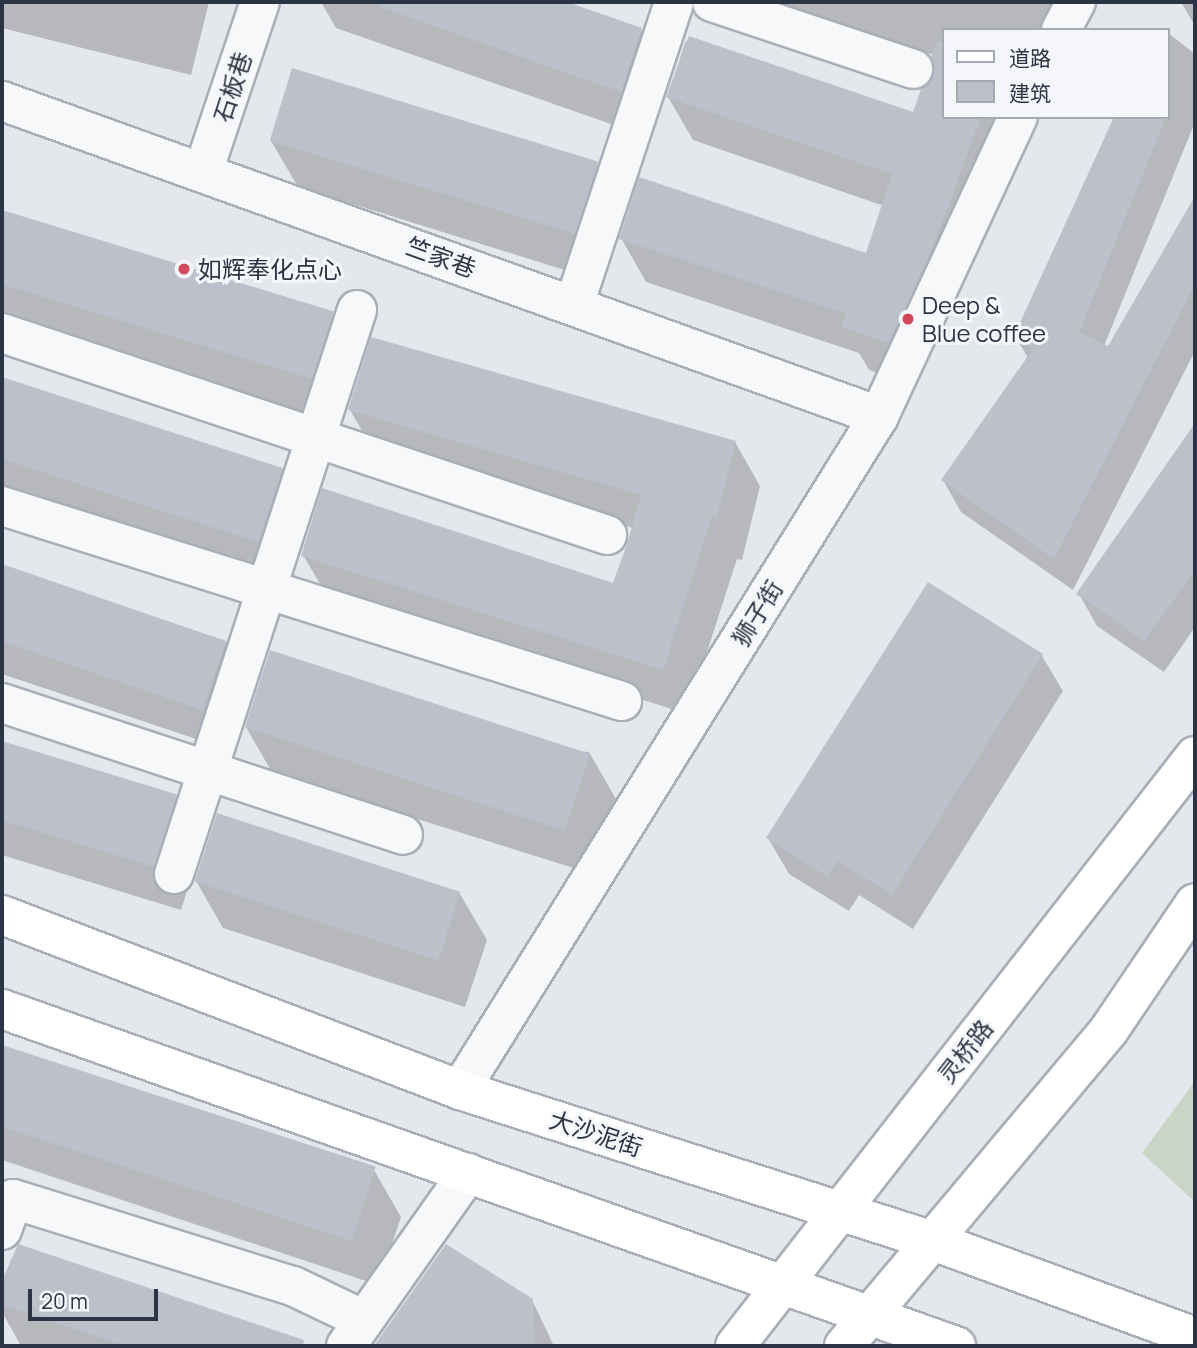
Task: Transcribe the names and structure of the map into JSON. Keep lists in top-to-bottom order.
{
  "streets": {
    "main road": ["灵桥路", "大沙泥街"],
    "street": ["石板巷", "竺家巷", "狮子街"]
  },
  "crossings": [
    ["石板巷", "竺家巷"],
    ["竺家巷", "狮子街"],
    ["狮子街", "大沙泥街"],
    ["灵桥路", "大沙泥街"]
  ],
  "places": ["如辉奉化点心", "Deep & Blue coffee"],
  "legend": ["道路", "建筑"],
  "scale_bar": "20 m"
}
